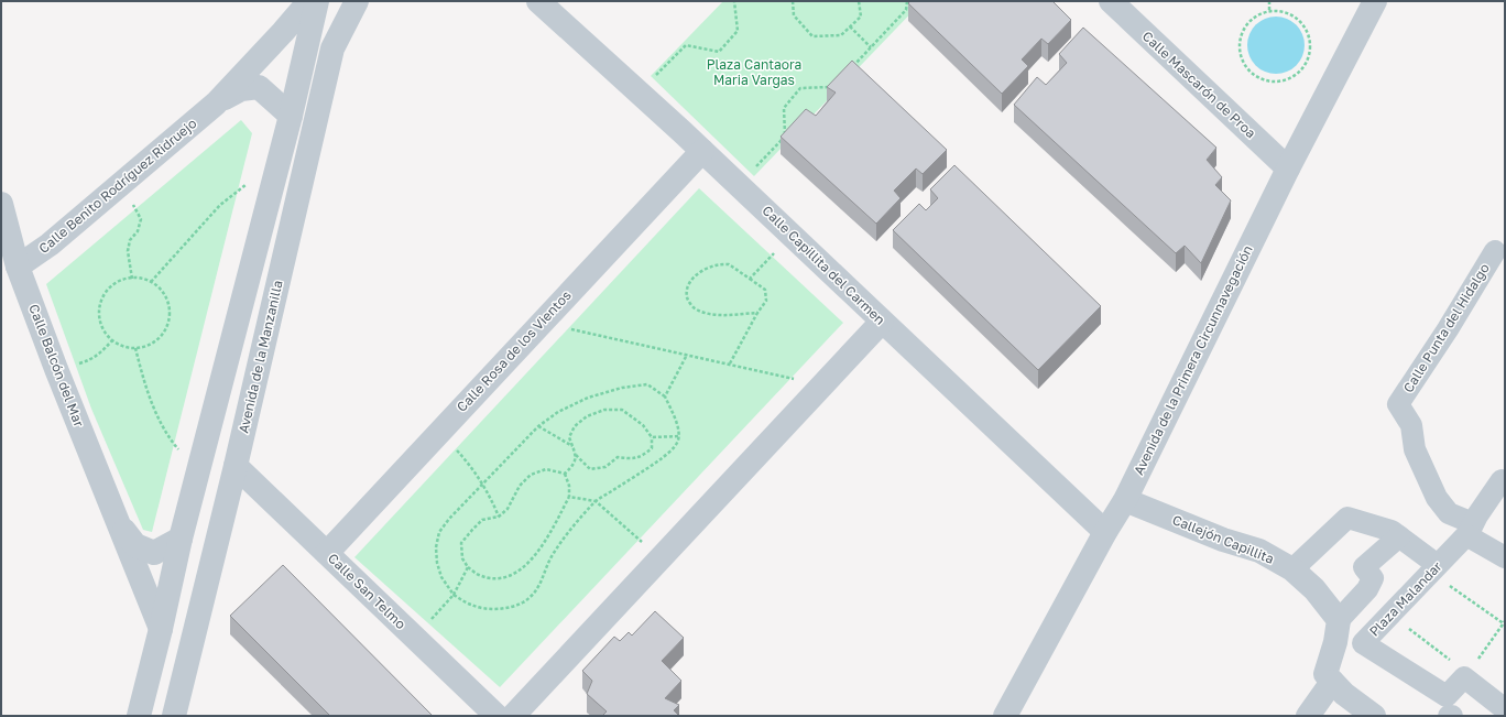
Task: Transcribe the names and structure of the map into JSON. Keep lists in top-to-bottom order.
{
  "streets": {
    "street": [
      "Calle Mascarón de Proa",
      "Calle Benito Rodríguez Ridruejo",
      "Calle Capillita del Carmen",
      "Calle Punta del Hidalgo",
      "Calle Rosa de los Vientos",
      "Avenida de la Manzanilla",
      "Avenida de la Primera Circunnavegación",
      "Calle Balcón del Mar",
      "Callejón Capillita",
      "Calle San Telmo",
      "Plaza Malandar"
    ]
  },
  "crossings": [
    ["Calle Mascarón de Proa", "Avenida de la Primera Circunnavegación"],
    ["Calle Benito Rodríguez Ridruejo", "Calle Balcón del Mar"],
    ["Calle Capillita del Carmen", "Calle Rosa de los Vientos"],
    ["Calle Capillita del Carmen", "Avenida de la Primera Circunnavegación"],
    ["Calle Punta del Hidalgo", "Plaza Malandar"],
    ["Calle Rosa de los Vientos", "Calle San Telmo"],
    ["Avenida de la Manzanilla", "Calle San Telmo"],
    ["Avenida de la Primera Circunnavegación", "Callejón Capillita"]
  ],
  "parks": ["Plaza Cantaora Maria Vargas"]
}
